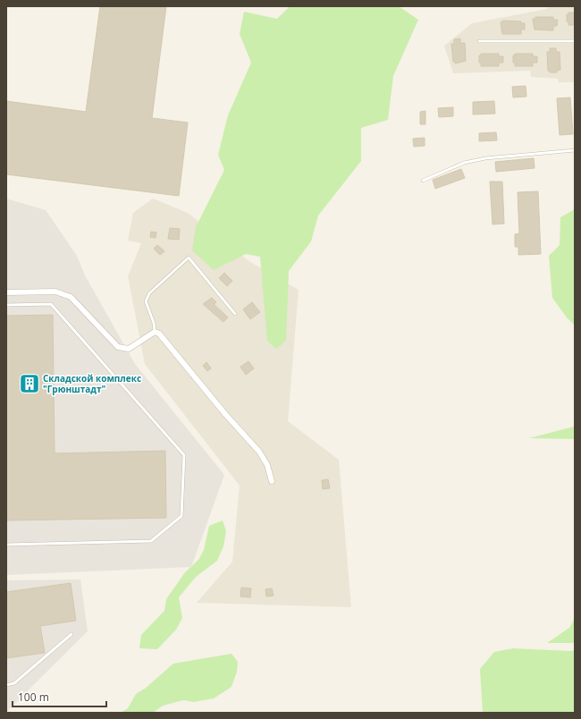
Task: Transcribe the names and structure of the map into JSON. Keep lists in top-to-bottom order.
{
  "places": {
    "building": ["Складской комплекс \"Грюнштадт\""]
  },
  "scale_bar": "100 m"
}
